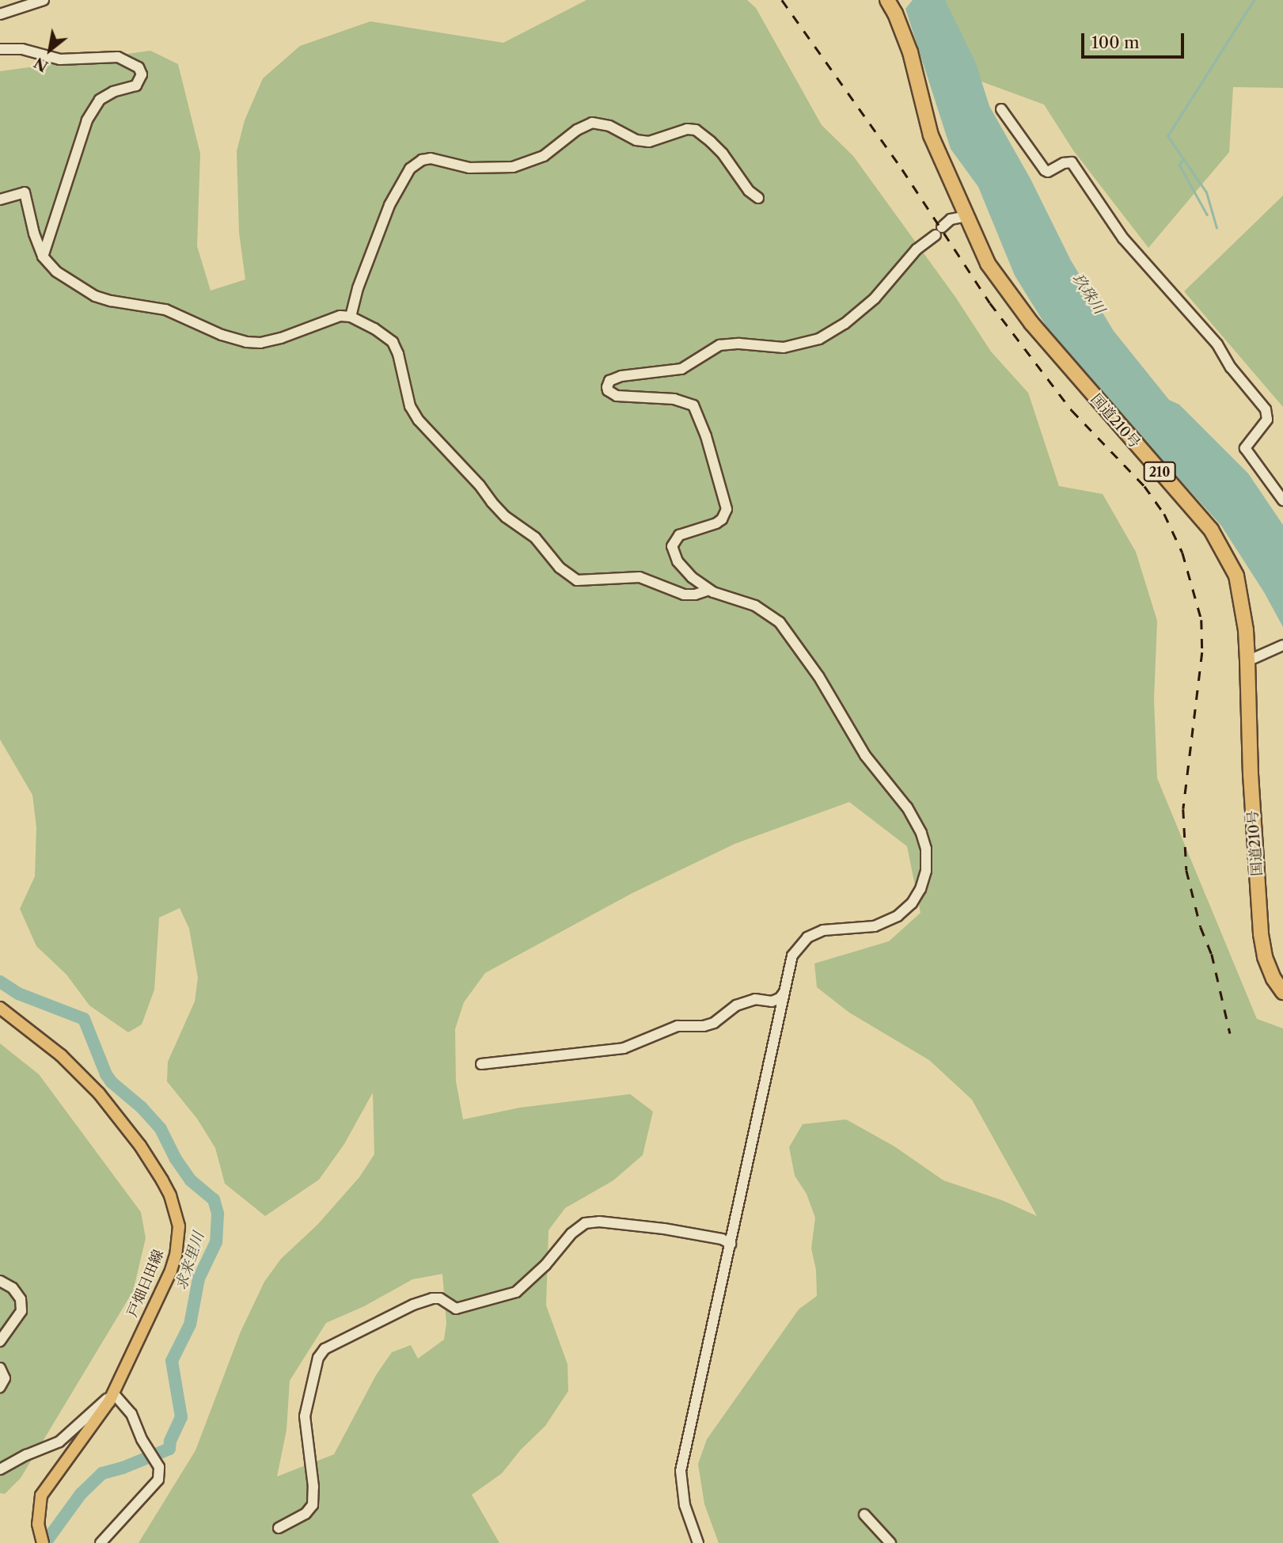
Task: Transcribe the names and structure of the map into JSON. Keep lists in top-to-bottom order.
{
  "streets": {
    "highway": ["国道210号", "210"],
    "main road": ["戸畑日田線"]
  },
  "water": ["玖珠川", "求来里川"],
  "scale_bar": "100 m",
  "north": "bottom left"
}
